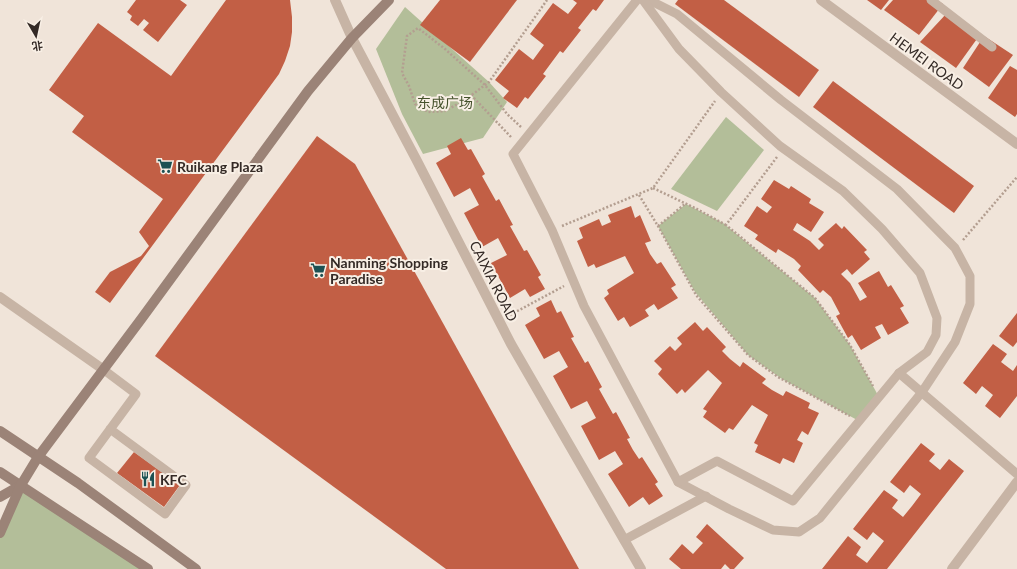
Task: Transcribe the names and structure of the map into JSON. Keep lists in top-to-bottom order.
{
  "streets": {
    "street": ["HEMEI ROAD", "CAIXIA ROAD"]
  },
  "parks": ["东成广场"],
  "places": {
    "supermarket": ["Ruikang Plaza", "Nanming Shopping Paradise"],
    "restaurant": ["KFC"]
  },
  "north": "bottom"
}
